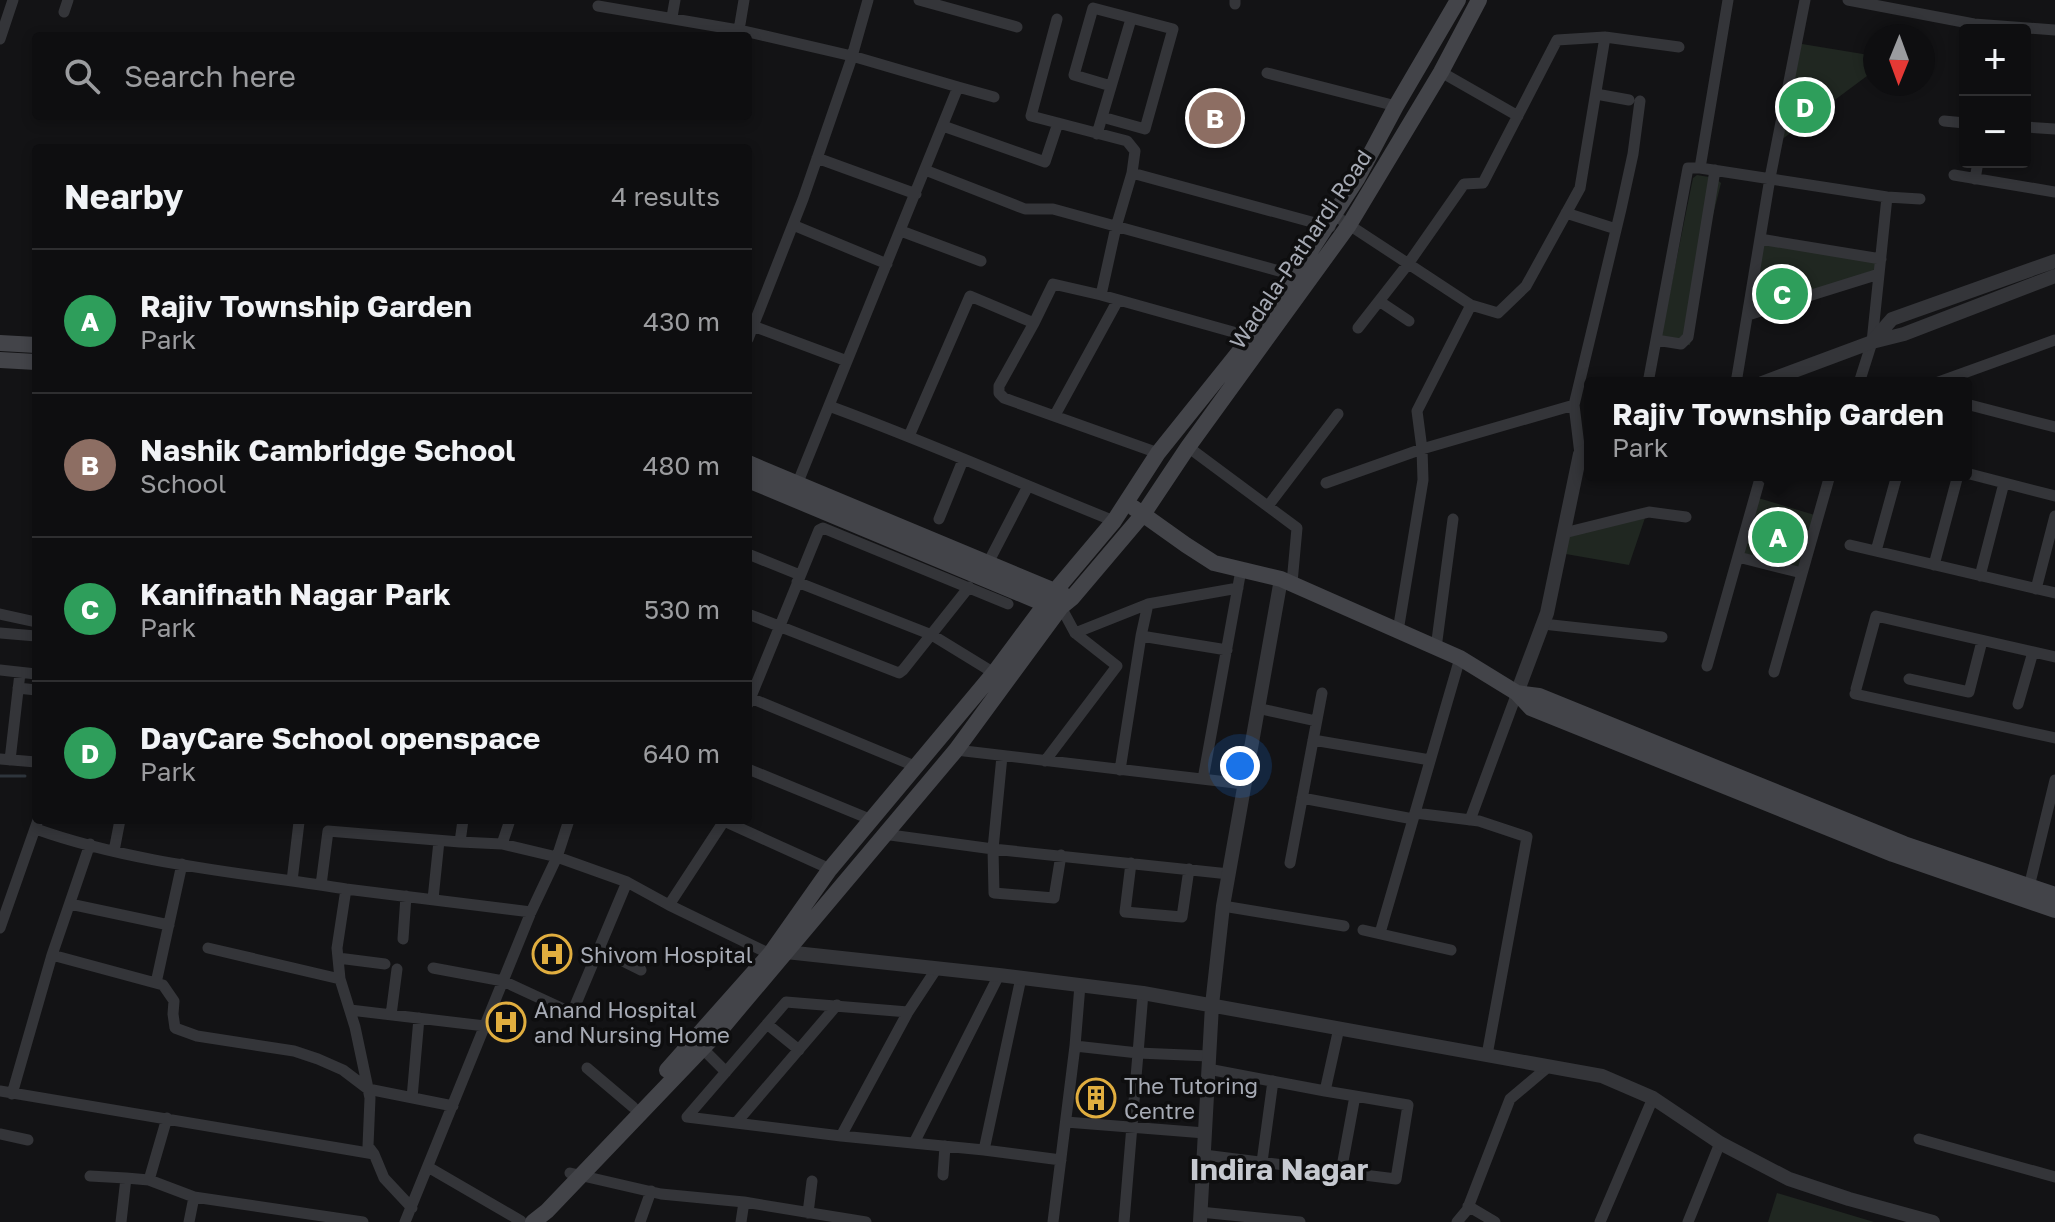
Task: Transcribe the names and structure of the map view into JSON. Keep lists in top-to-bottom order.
{
  "streets": {
    "main road": ["Wadala-Pathardi Road"]
  },
  "districts": ["Indira Nagar"],
  "places": {
    "hospital": ["Shivom Hospital", "Anand Hospital and Nursing Home"],
    "building": ["The Tutoring Centre"]
  },
  "north": "bottom",
  "page": {
    "map_buttons": ["+", "−"],
    "search": "Search here",
    "pins": [
      "D",
      "B",
      "C",
      "A"
    ],
    "heading": ["Nearby", "4 results"],
    "list": [
      {
        "mark": "A",
        "name": "Rajiv Township Garden",
        "note": "Park",
        "value": "430 m"
      },
      {
        "mark": "B",
        "name": "Nashik Cambridge School",
        "note": "School",
        "value": "480 m"
      },
      {
        "mark": "C",
        "name": "Kanifnath Nagar Park",
        "note": "Park",
        "value": "530 m"
      },
      {
        "mark": "D",
        "name": "DayCare School openspace",
        "note": "Park",
        "value": "640 m"
      }
    ],
    "popup": ["Rajiv Township Garden", "Park"]
  }
}
